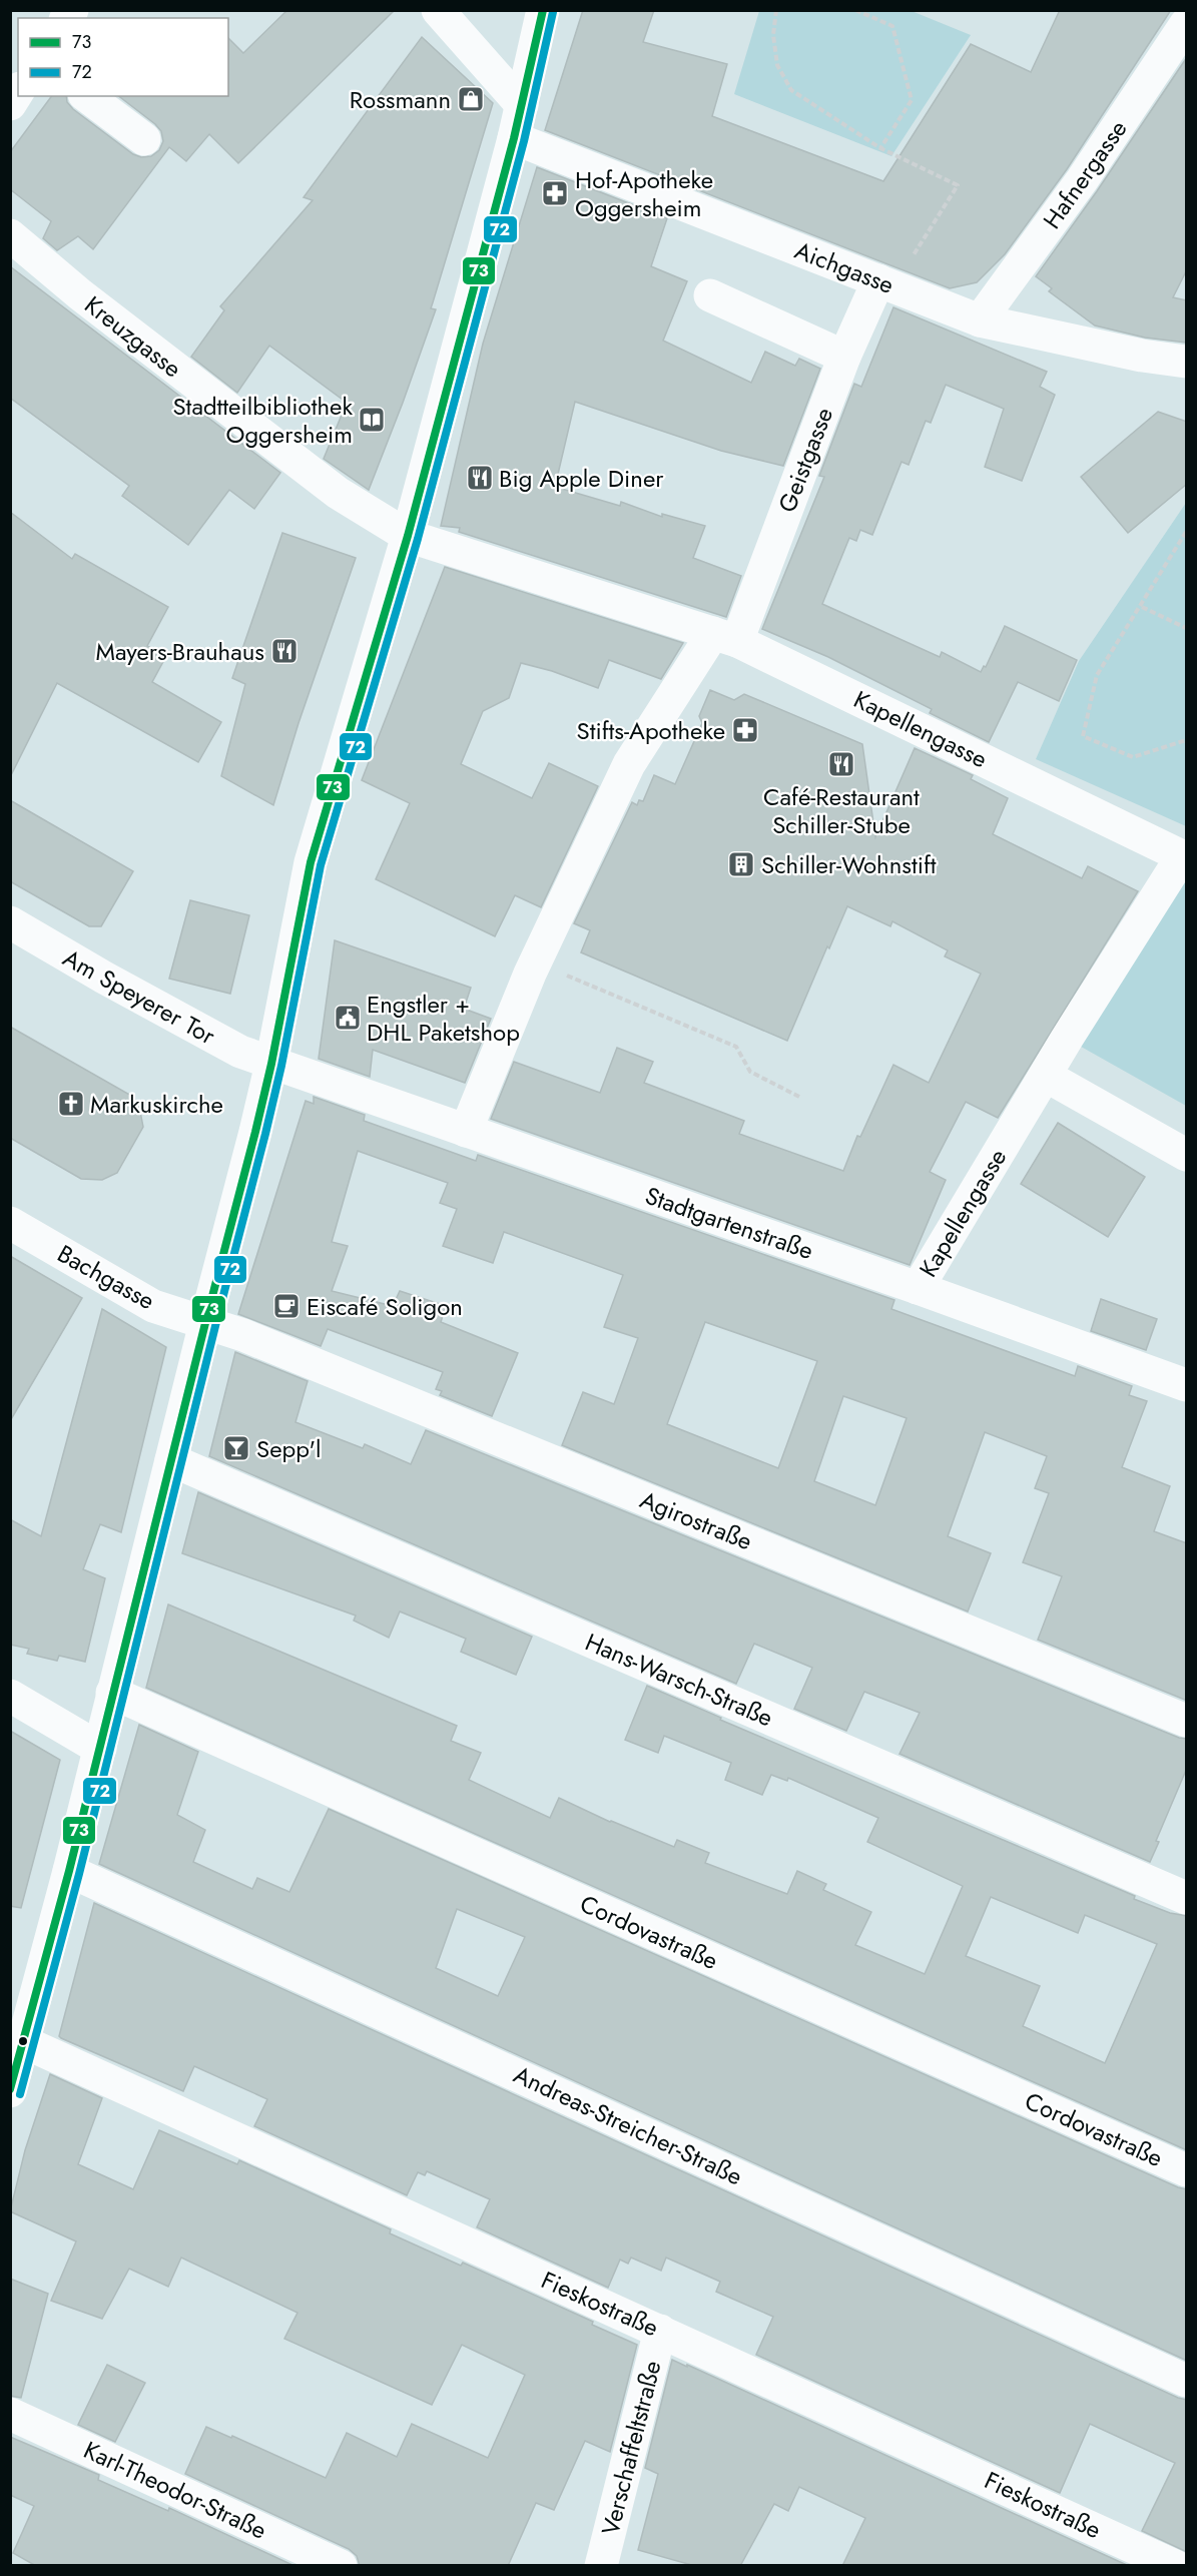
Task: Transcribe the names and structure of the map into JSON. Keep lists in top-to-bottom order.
{
  "streets": {
    "street": [
      "Hafnergasse",
      "Aichgasse",
      "Kreuzgasse",
      "Geistgasse",
      "Kapellengasse",
      "Am Speyerer Tor",
      "Stadtgartenstraße",
      "Bachgasse",
      "Agirostraße",
      "Hans-Warsch-Straße",
      "Cordovastraße",
      "Andreas-Streicher-Straße",
      "Fieskostraße",
      "Verschaffeltstraße",
      "Karl-Theodor-Straße"
    ]
  },
  "crossings": [
    ["Hafnergasse", "Aichgasse"],
    ["Aichgasse", "Geistgasse"],
    ["Kreuzgasse", "Kapellengasse"],
    ["Geistgasse", "Kapellengasse"],
    ["Geistgasse", "Stadtgartenstraße"],
    ["Kapellengasse", "Stadtgartenstraße"],
    ["Am Speyerer Tor", "Stadtgartenstraße"],
    ["Bachgasse", "Agirostraße"],
    ["Fieskostraße", "Verschaffeltstraße"]
  ],
  "places": {
    "shop": ["Rossmann"],
    "pharmacy": ["Hof-Apotheke Oggersheim", "Stifts-Apotheke"],
    "library": ["Stadtteilbibliothek Oggersheim"],
    "restaurant": ["Big Apple Diner", "Mayers-Brauhaus", "Café-Restaurant Schiller-Stube"],
    "building": ["Schiller-Wohnstift"],
    "public building": ["Engstler + DHL Paketshop"],
    "church": ["Markuskirche"],
    "cafe": ["Eiscafé Soligon"],
    "bar": ["Sepp'l"]
  },
  "lines": ["transit line 73", "transit line 72"],
  "legend": ["73", "72"]
}
